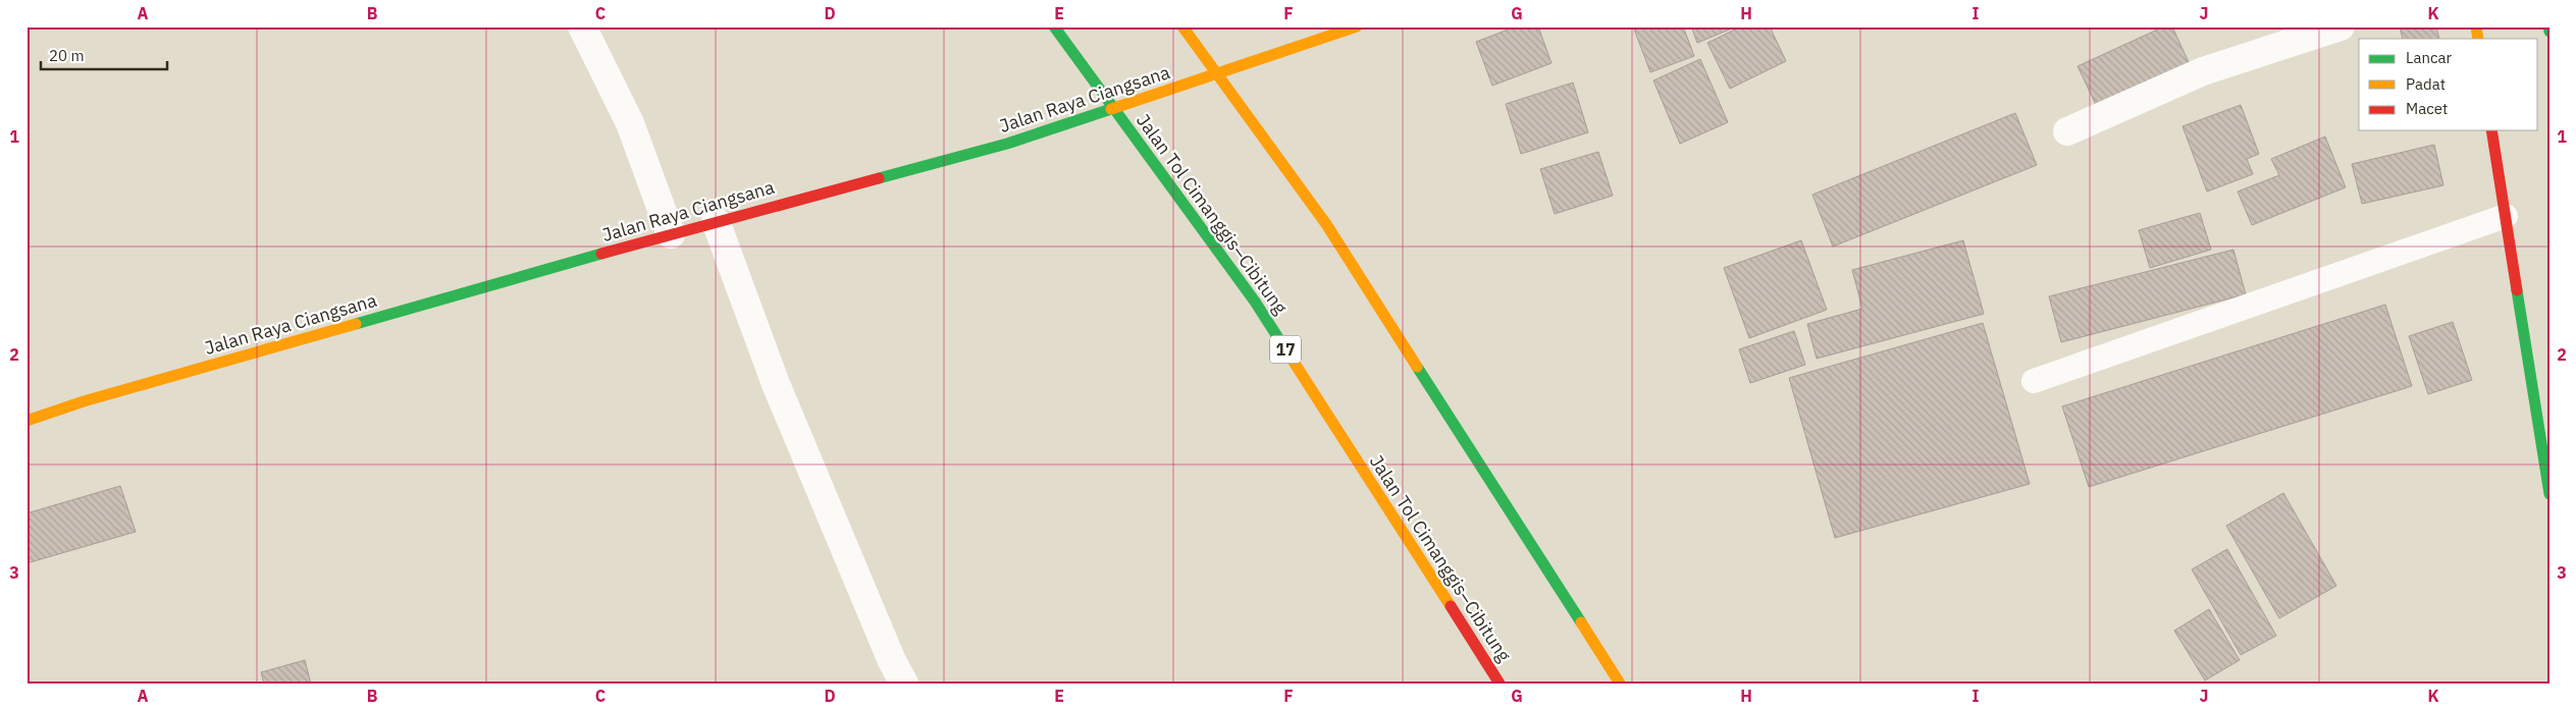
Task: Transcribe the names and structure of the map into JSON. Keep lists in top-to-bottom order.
{
  "streets": {
    "main road": ["Jalan Raya Ciangsana", "Jalan Tol Cimanggis–Cibitung", "17"]
  },
  "legend": ["Lancar", "Padat", "Macet"],
  "scale_bar": "20 m",
  "grid": {
    "columns": [
      "A",
      "B",
      "C",
      "D",
      "E",
      "F",
      "G",
      "H",
      "I",
      "J",
      "K"
    ],
    "rows": ["1", "2", "3"]
  }
}
